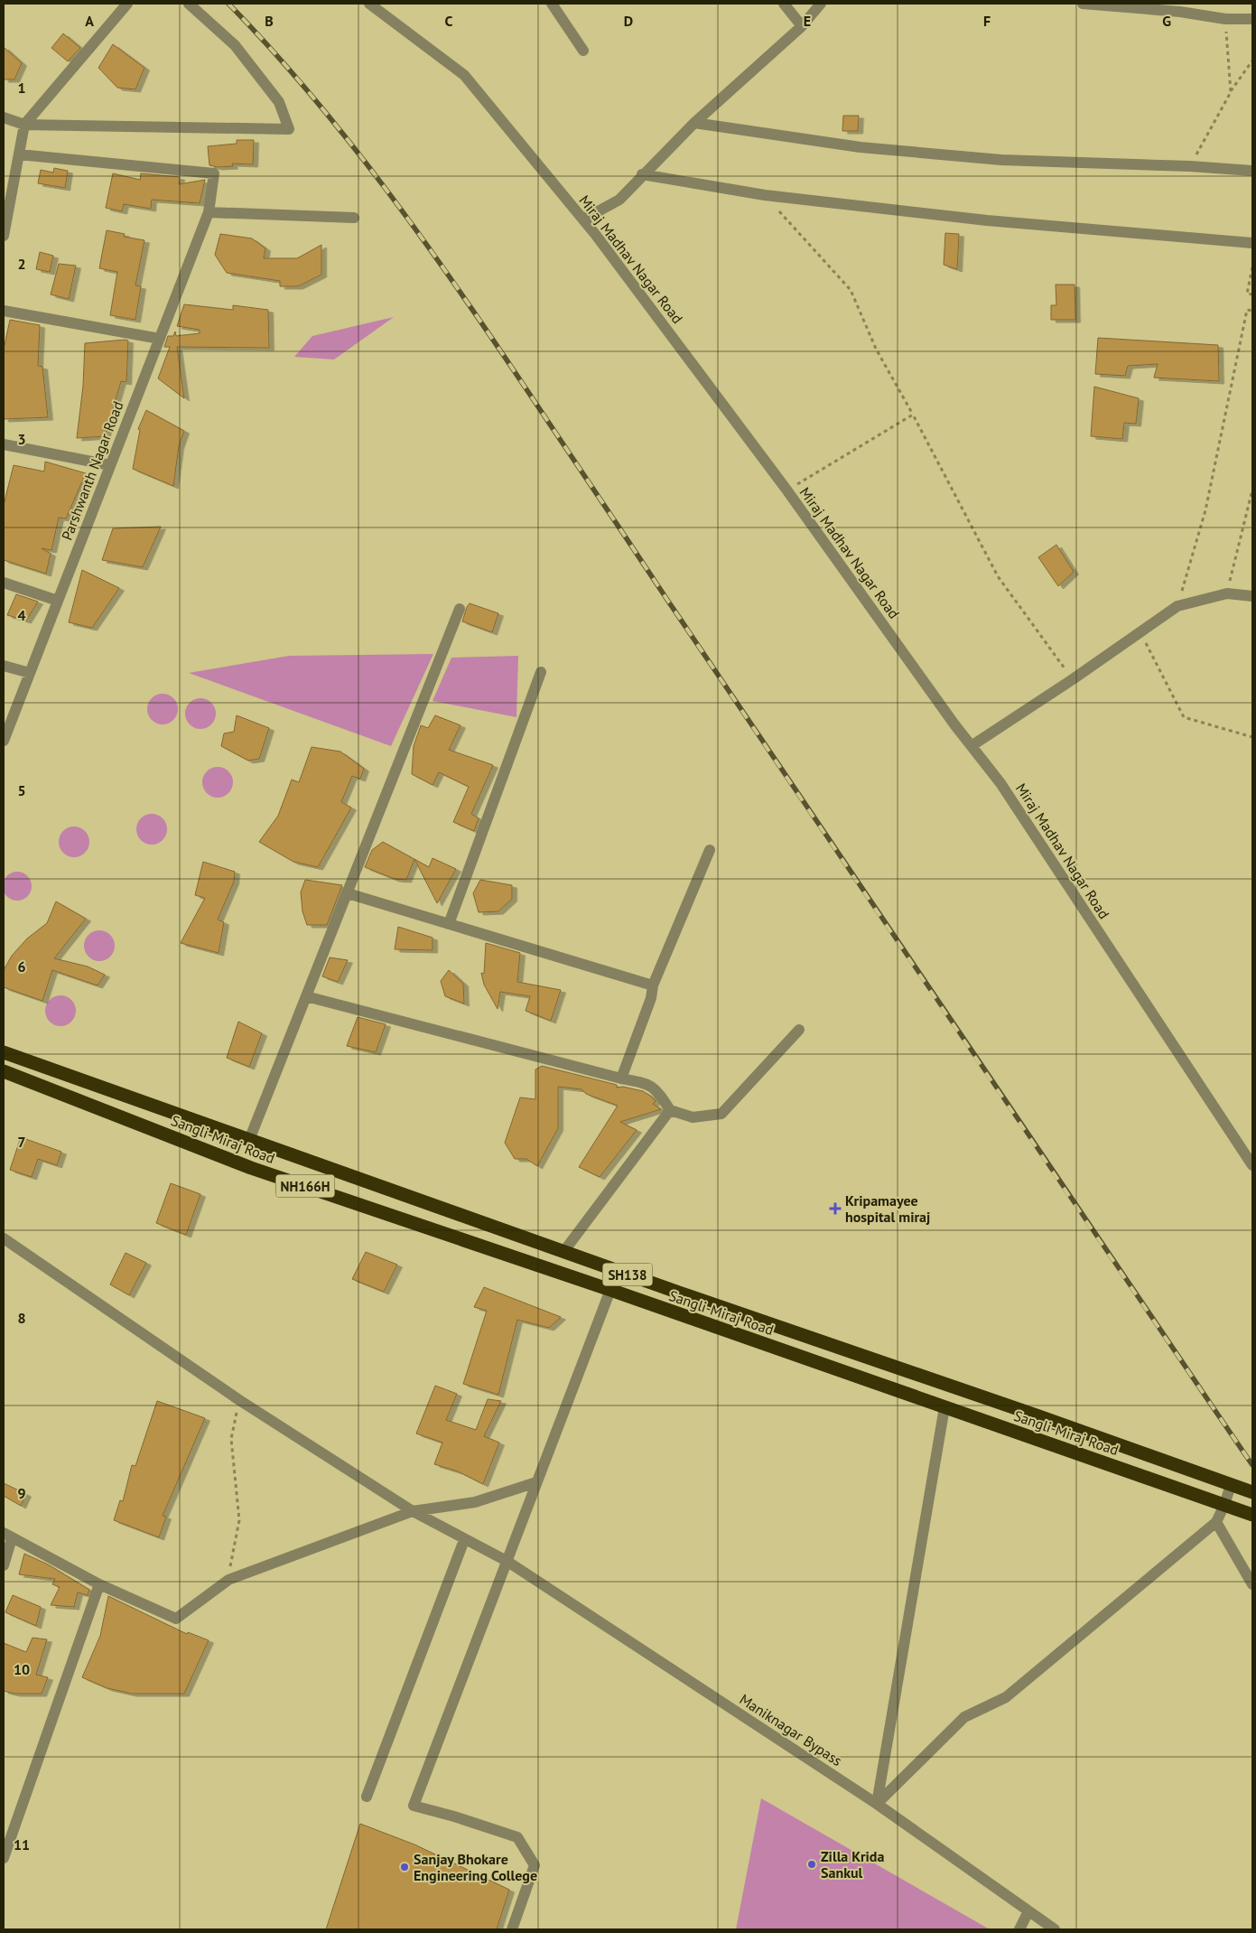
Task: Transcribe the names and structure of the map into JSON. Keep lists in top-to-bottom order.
{
  "streets": {
    "highway": ["Sangli-Miraj Road", "NH166H", "SH138"],
    "street": ["Miraj Madhav Nagar Road", "Parshwanth Nagar Road", "Maniknagar Bypass"]
  },
  "places": {
    "health": ["Kripamayee hospital miraj"],
    "other": ["Zilla Krida Sankul", "Sanjay Bhokare Engineering College"]
  },
  "grid": {
    "columns": [
      "A",
      "B",
      "C",
      "D",
      "E",
      "F",
      "G"
    ],
    "rows": [
      "1",
      "2",
      "3",
      "4",
      "5",
      "6",
      "7",
      "8",
      "9",
      "10",
      "11"
    ]
  }
}
